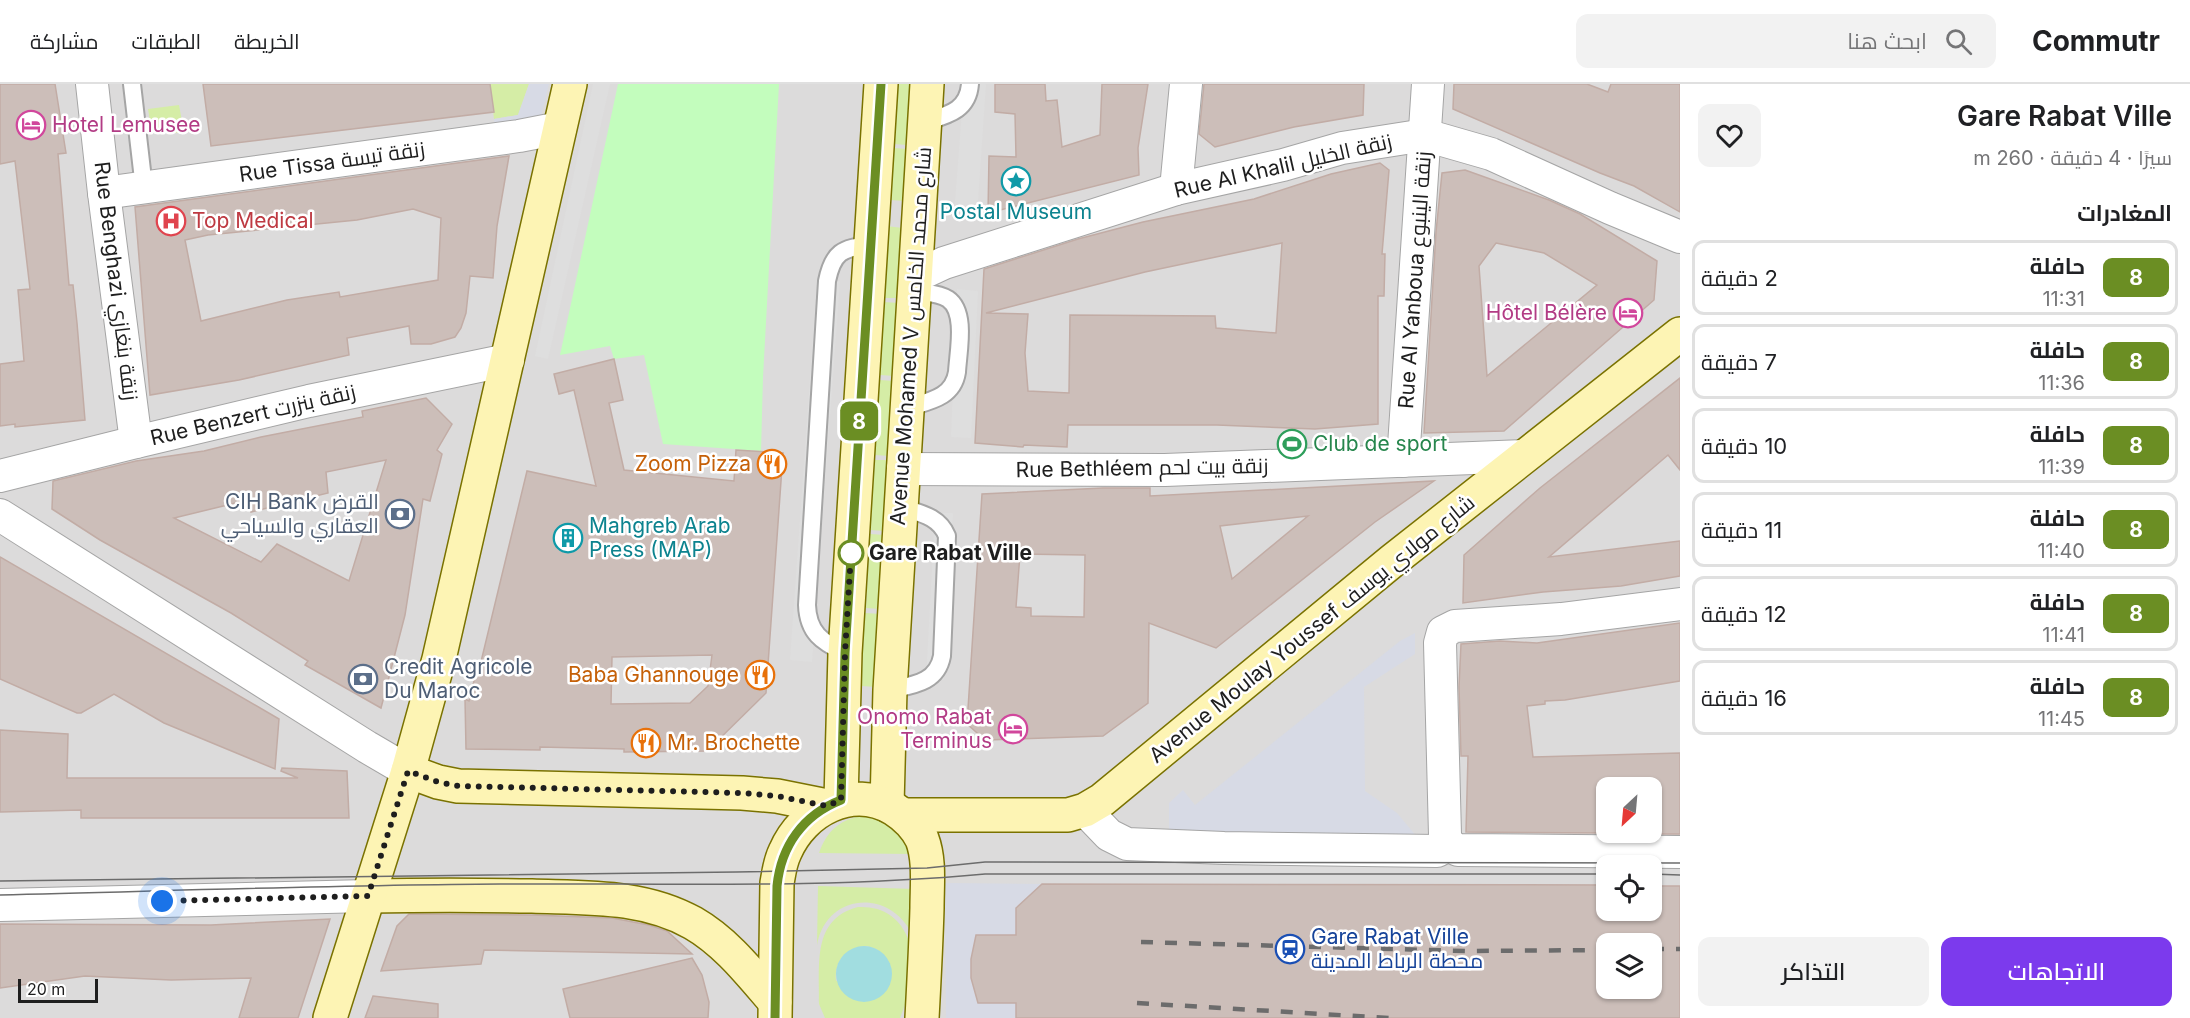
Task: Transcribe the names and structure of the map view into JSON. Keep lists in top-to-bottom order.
{
  "streets": {
    "main road": ["Avenue Mohamed V شارع محمد الخامس", "Avenue Moulay Youssef شارع مولاي يوسف"],
    "street": [
      "Rue Tissa زنقة تيسة",
      "Rue Al Khalil زنقة الخليل",
      "Rue Al Yanboua زنقة الينبوع",
      "Rue Benghazi زنقة بنغازي",
      "Rue Benzert زنقة بنزرت",
      "Rue Bethléem زنقة بيت لحم"
    ]
  },
  "crossings": [
    ["Rue Tissa زنقة تيسة", "Rue Benghazi زنقة بنغازي"],
    ["Rue Al Khalil زنقة الخليل", "Rue Al Yanboua زنقة الينبوع"],
    ["Rue Al Khalil زنقة الخليل", "Avenue Mohamed V شارع محمد الخامس"],
    ["Rue Al Yanboua زنقة الينبوع", "Rue Bethléem زنقة بيت لحم"],
    ["Rue Benghazi زنقة بنغازي", "Rue Benzert زنقة بنزرت"],
    ["Avenue Mohamed V شارع محمد الخامس", "Rue Bethléem زنقة بيت لحم"],
    ["Avenue Mohamed V شارع محمد الخامس", "Avenue Moulay Youssef شارع مولاي يوسف"],
    ["Rue Bethléem زنقة بيت لحم", "Avenue Moulay Youssef شارع مولاي يوسف"]
  ],
  "places": {
    "hotel": ["Hotel Lemusee", "Hôtel Bélère", "Onomo Rabat Terminus"],
    "place": ["Postal Museum"],
    "hospital": ["Top Medical"],
    "sports": ["Club de sport"],
    "restaurant": ["Zoom Pizza", "Baba Ghannouge", "Mr. Brochette"],
    "bank": ["CIH Bank القرض العقاري والسياحي", "Credit Agricole Du Maroc"],
    "building": ["Mahgreb Arab Press (MAP)"],
    "other": ["Gare Rabat Ville"],
    "station": ["Gare Rabat Ville محطة الرباط المدينة"]
  },
  "lines": ["bus line 8"],
  "scale_bar": "20 m",
  "north": "bottom left",
  "page": {
    "header": "Commutr",
    "search": "ابحث هنا",
    "nav": ["الخريطة", "الطبقات", "مشاركة"],
    "heading": [
      ["Gare Rabat Ville", "سيرًا · 4 دقيقة · 260 m"],
      "المغادرات"
    ],
    "on_map": "8",
    "list": [
      {
        "mark": "8",
        "name": "حافلة",
        "note": "11:31",
        "value": "2 دقيقة"
      },
      {
        "mark": "8",
        "name": "حافلة",
        "note": "11:36",
        "value": "7 دقيقة"
      },
      {
        "mark": "8",
        "name": "حافلة",
        "note": "11:39",
        "value": "10 دقيقة"
      },
      {
        "mark": "8",
        "name": "حافلة",
        "note": "11:40",
        "value": "11 دقيقة"
      },
      {
        "mark": "8",
        "name": "حافلة",
        "note": "11:41",
        "value": "12 دقيقة"
      },
      {
        "mark": "8",
        "name": "حافلة",
        "note": "11:45",
        "value": "16 دقيقة"
      }
    ],
    "buttons": ["الاتجاهات", "التذاكر"],
    "scale": "20 m"
  }
}
